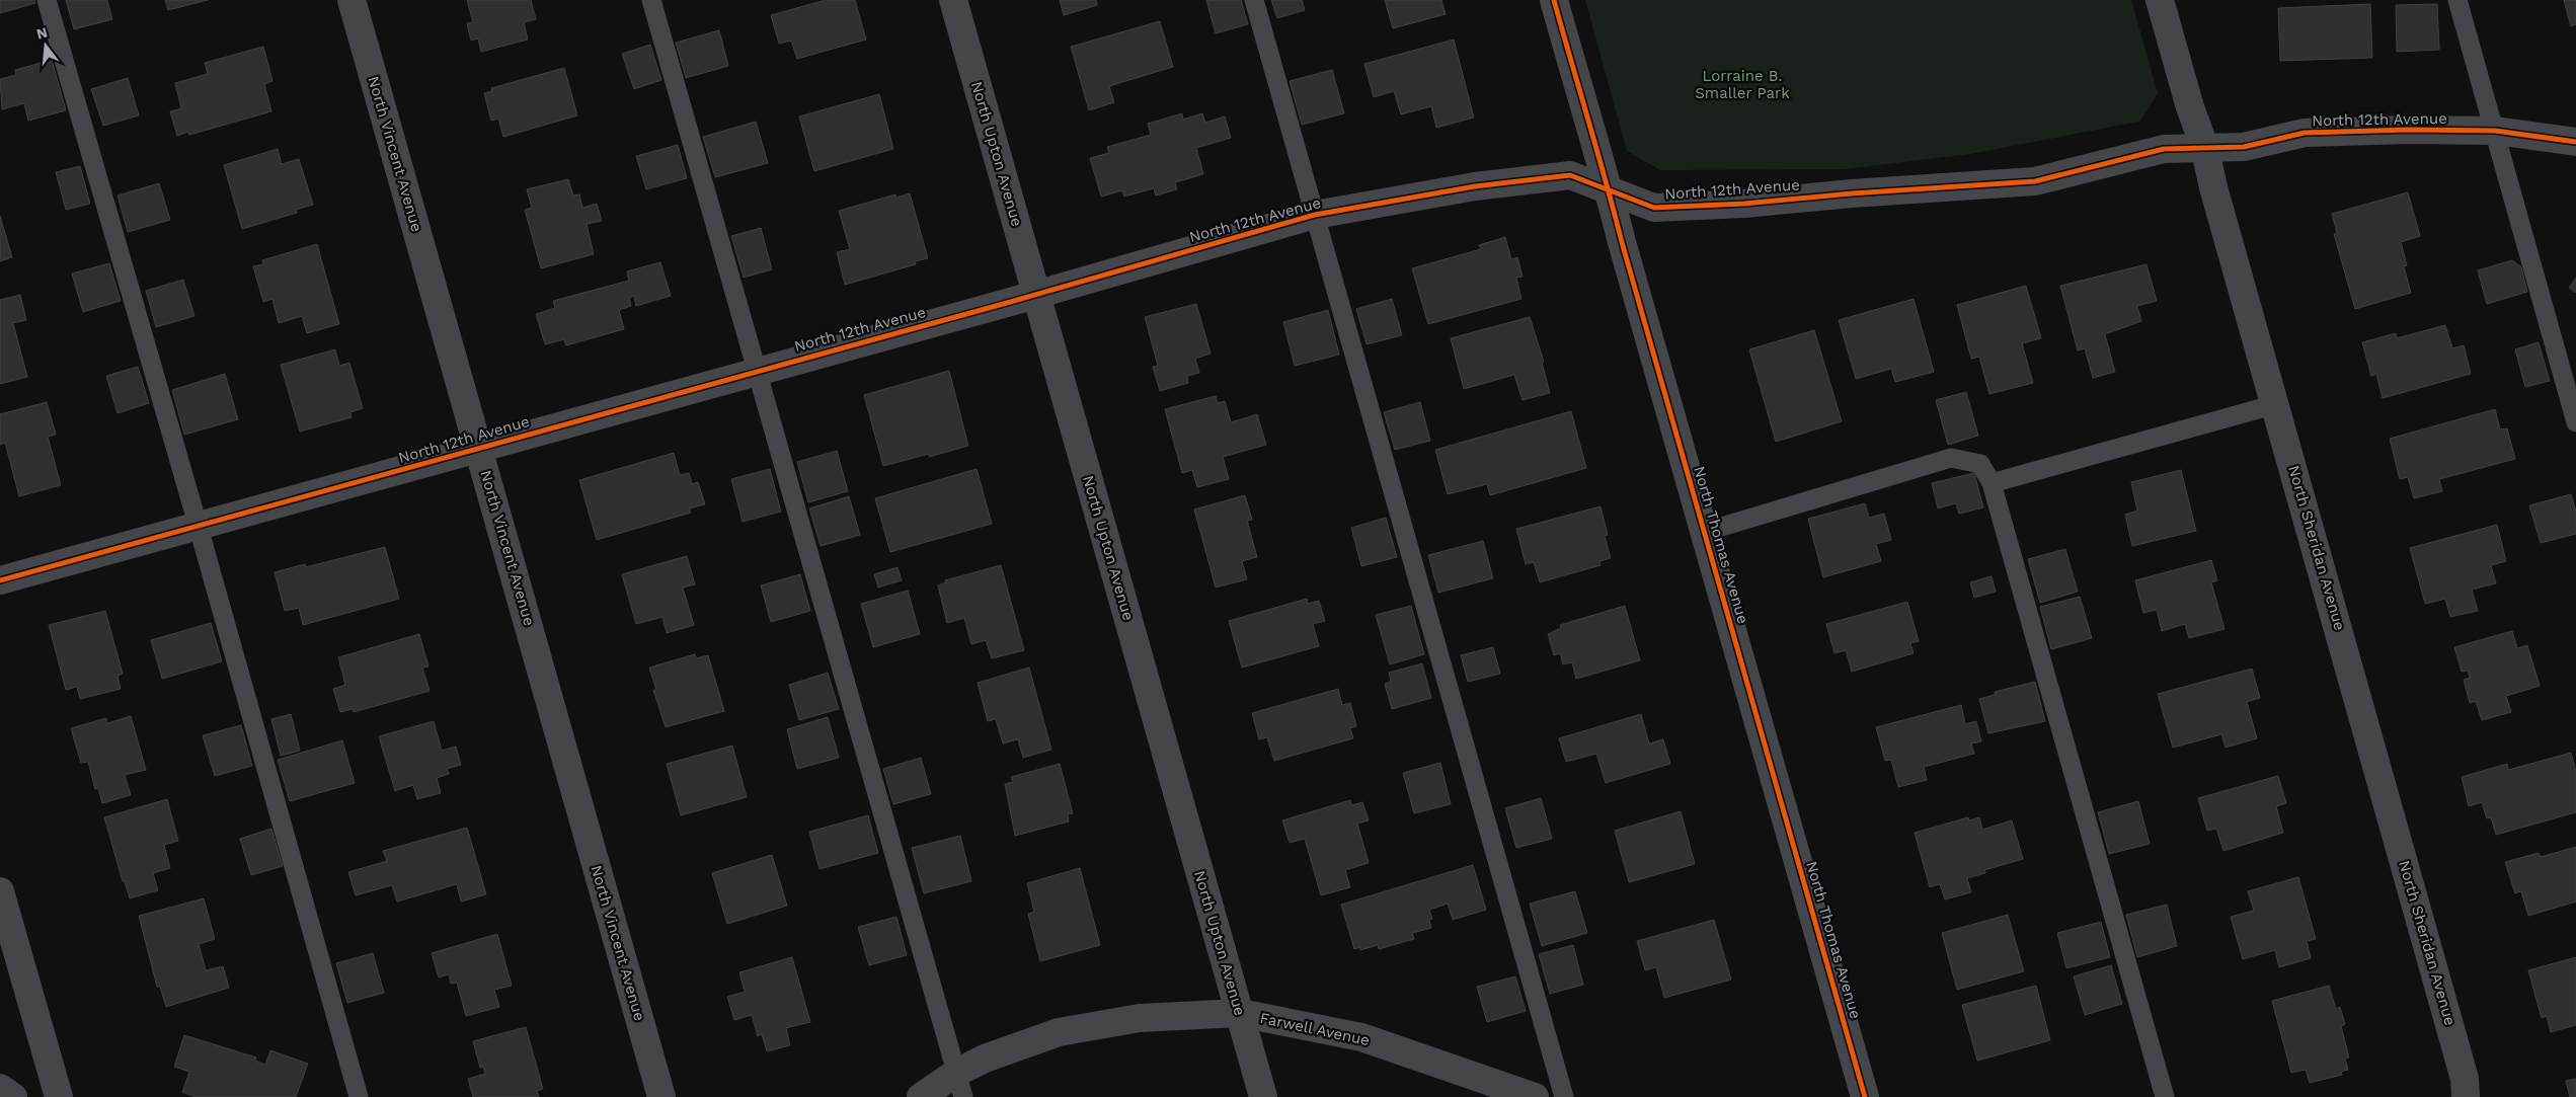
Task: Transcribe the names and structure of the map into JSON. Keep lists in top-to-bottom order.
{
  "streets": {
    "street": [
      "North 12th Avenue",
      "North Vincent Avenue",
      "North Upton Avenue",
      "North Thomas Avenue",
      "North Sheridan Avenue",
      "Farwell Avenue"
    ]
  },
  "crossings": [
    ["North 12th Avenue", "North Vincent Avenue"],
    ["North 12th Avenue", "North Upton Avenue"],
    ["North 12th Avenue", "North Thomas Avenue"],
    ["North 12th Avenue", "North Sheridan Avenue"],
    ["North Upton Avenue", "Farwell Avenue"]
  ],
  "parks": ["Lorraine B. Smaller Park"],
  "north": "top"
}
